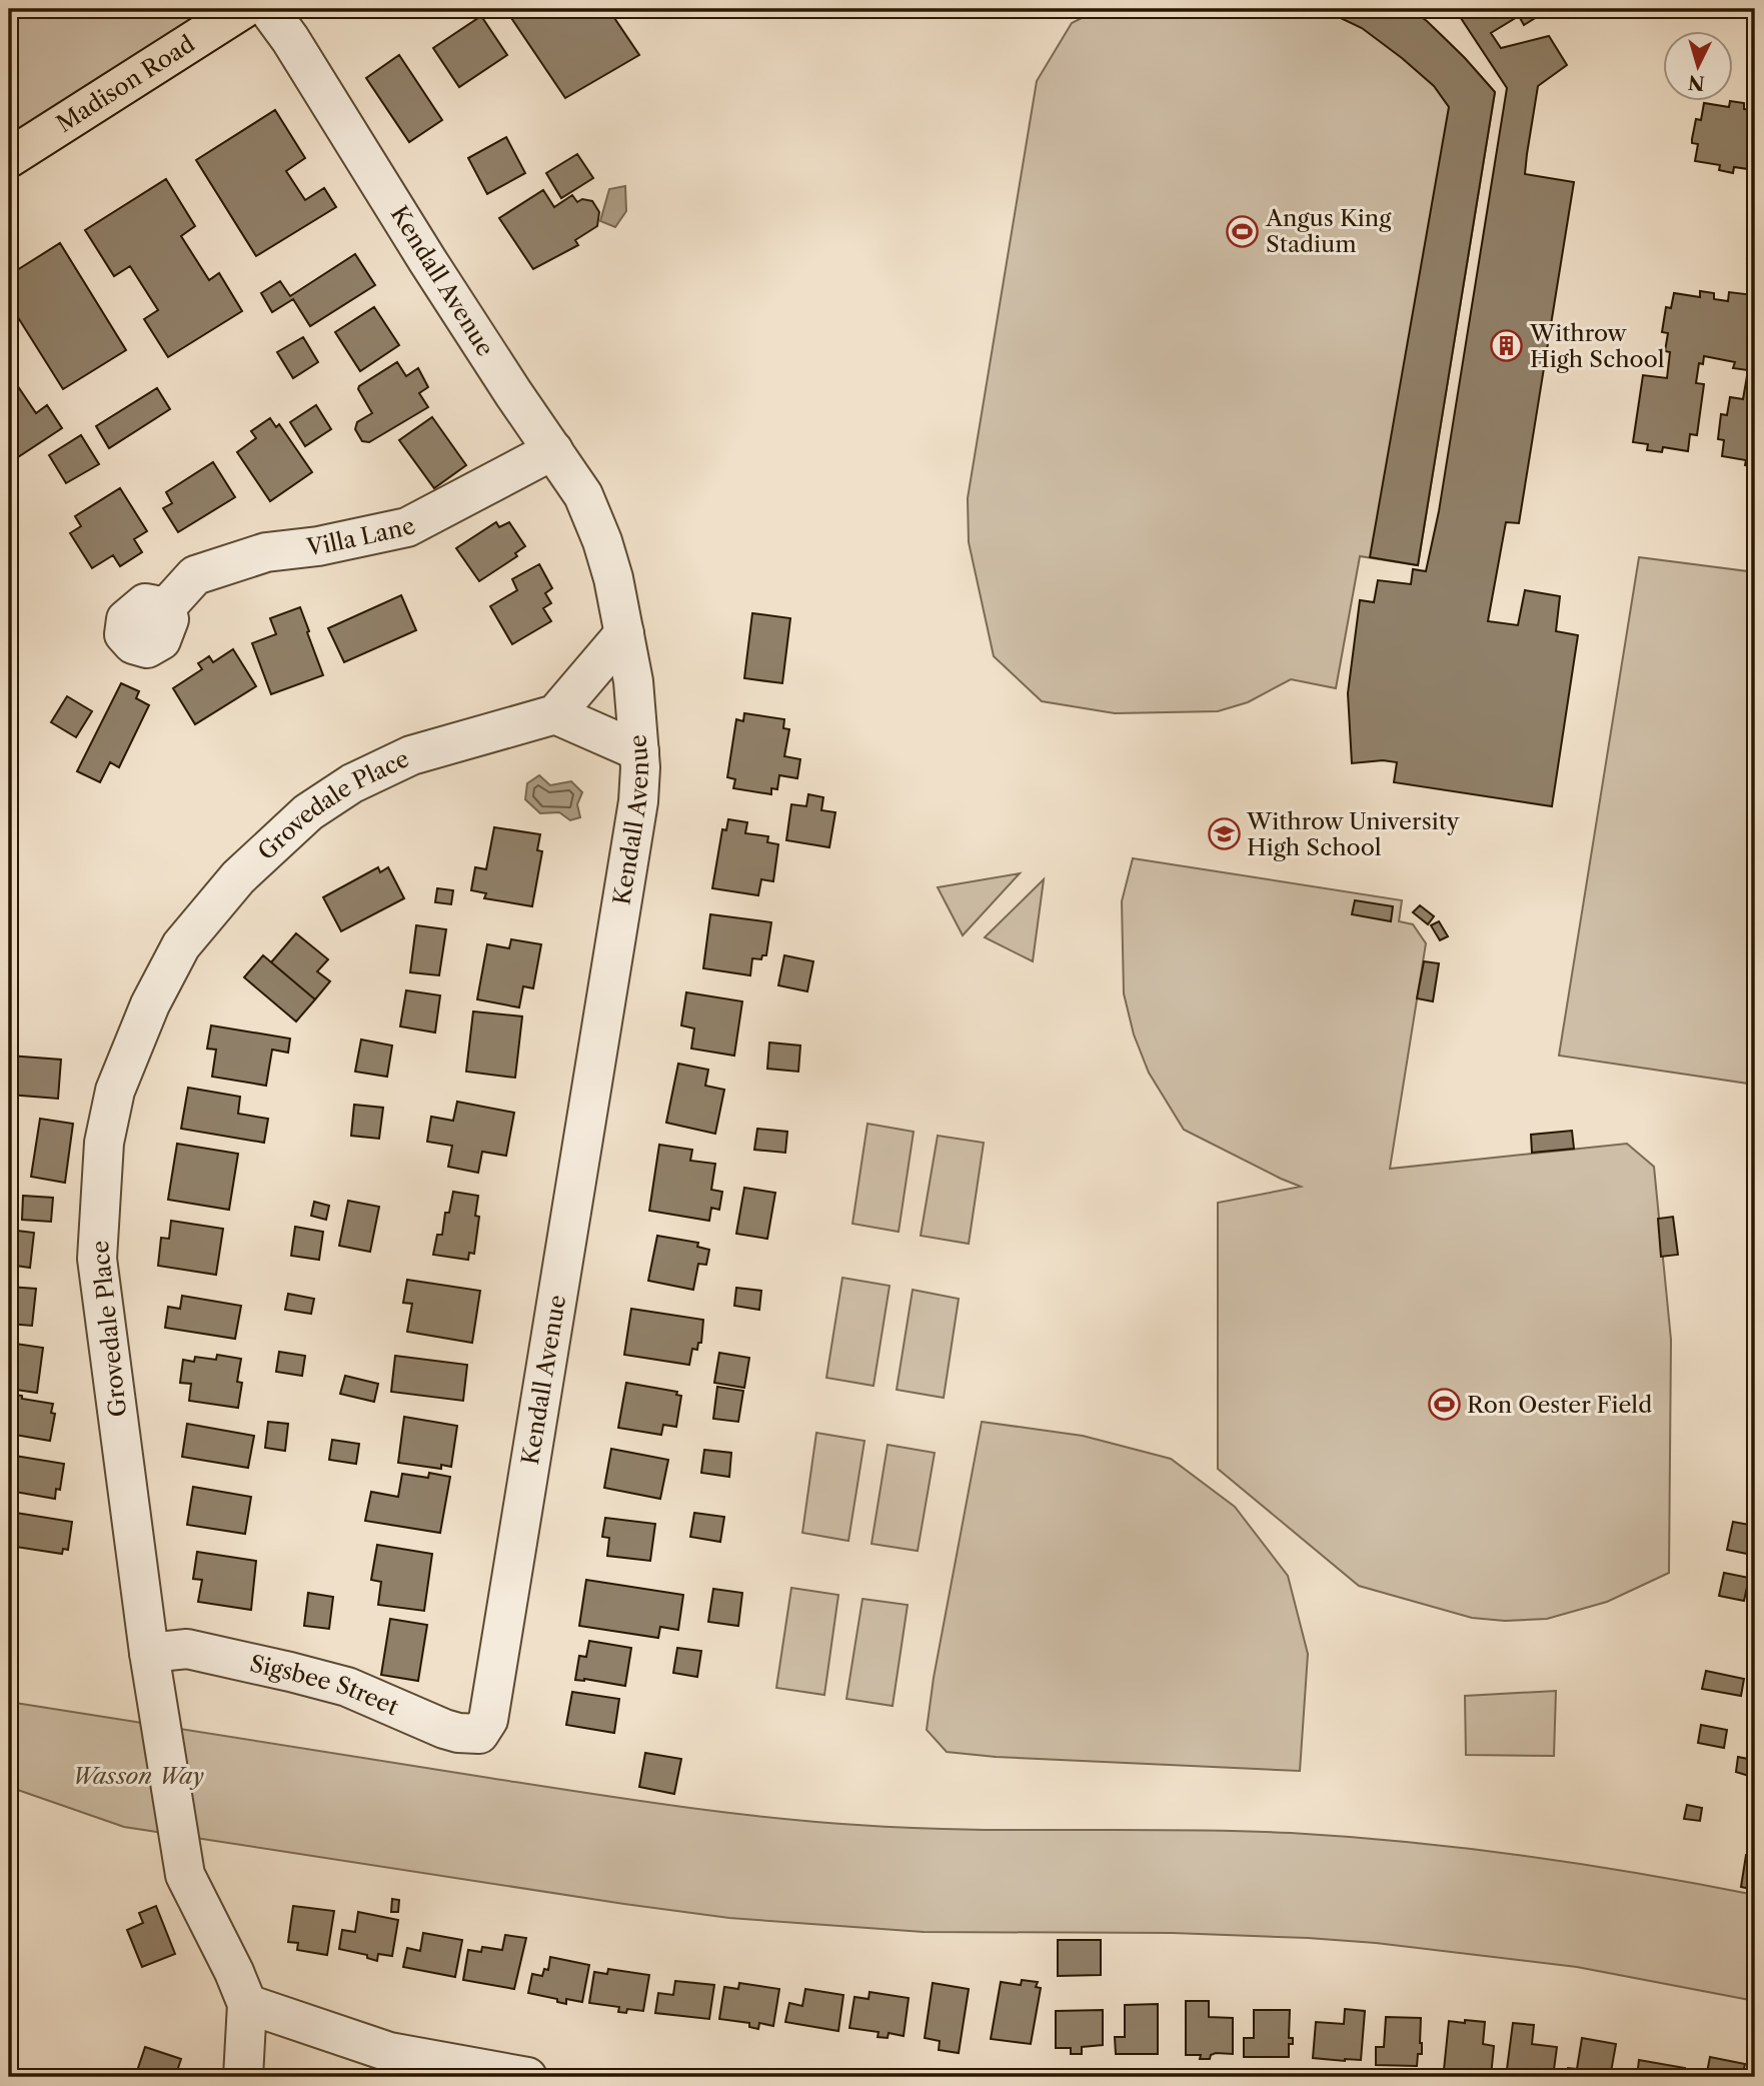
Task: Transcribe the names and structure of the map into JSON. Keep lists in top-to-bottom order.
{
  "streets": {
    "main road": ["Madison Road"],
    "street": [
      "Kendall Avenue",
      "Villa Lane",
      "Grovedale Place",
      "Sigsbee Street"
    ]
  },
  "crossings": [
    ["Kendall Avenue", "Villa Lane"],
    ["Kendall Avenue", "Sigsbee Street"],
    ["Grovedale Place", "Sigsbee Street"]
  ],
  "parks": ["Wasson Way"],
  "places": {
    "sports": ["Angus King Stadium", "Ron Oester Field"],
    "building": ["Withrow High School"],
    "school or university": ["Withrow University High School"]
  },
  "north": "bottom"
}
